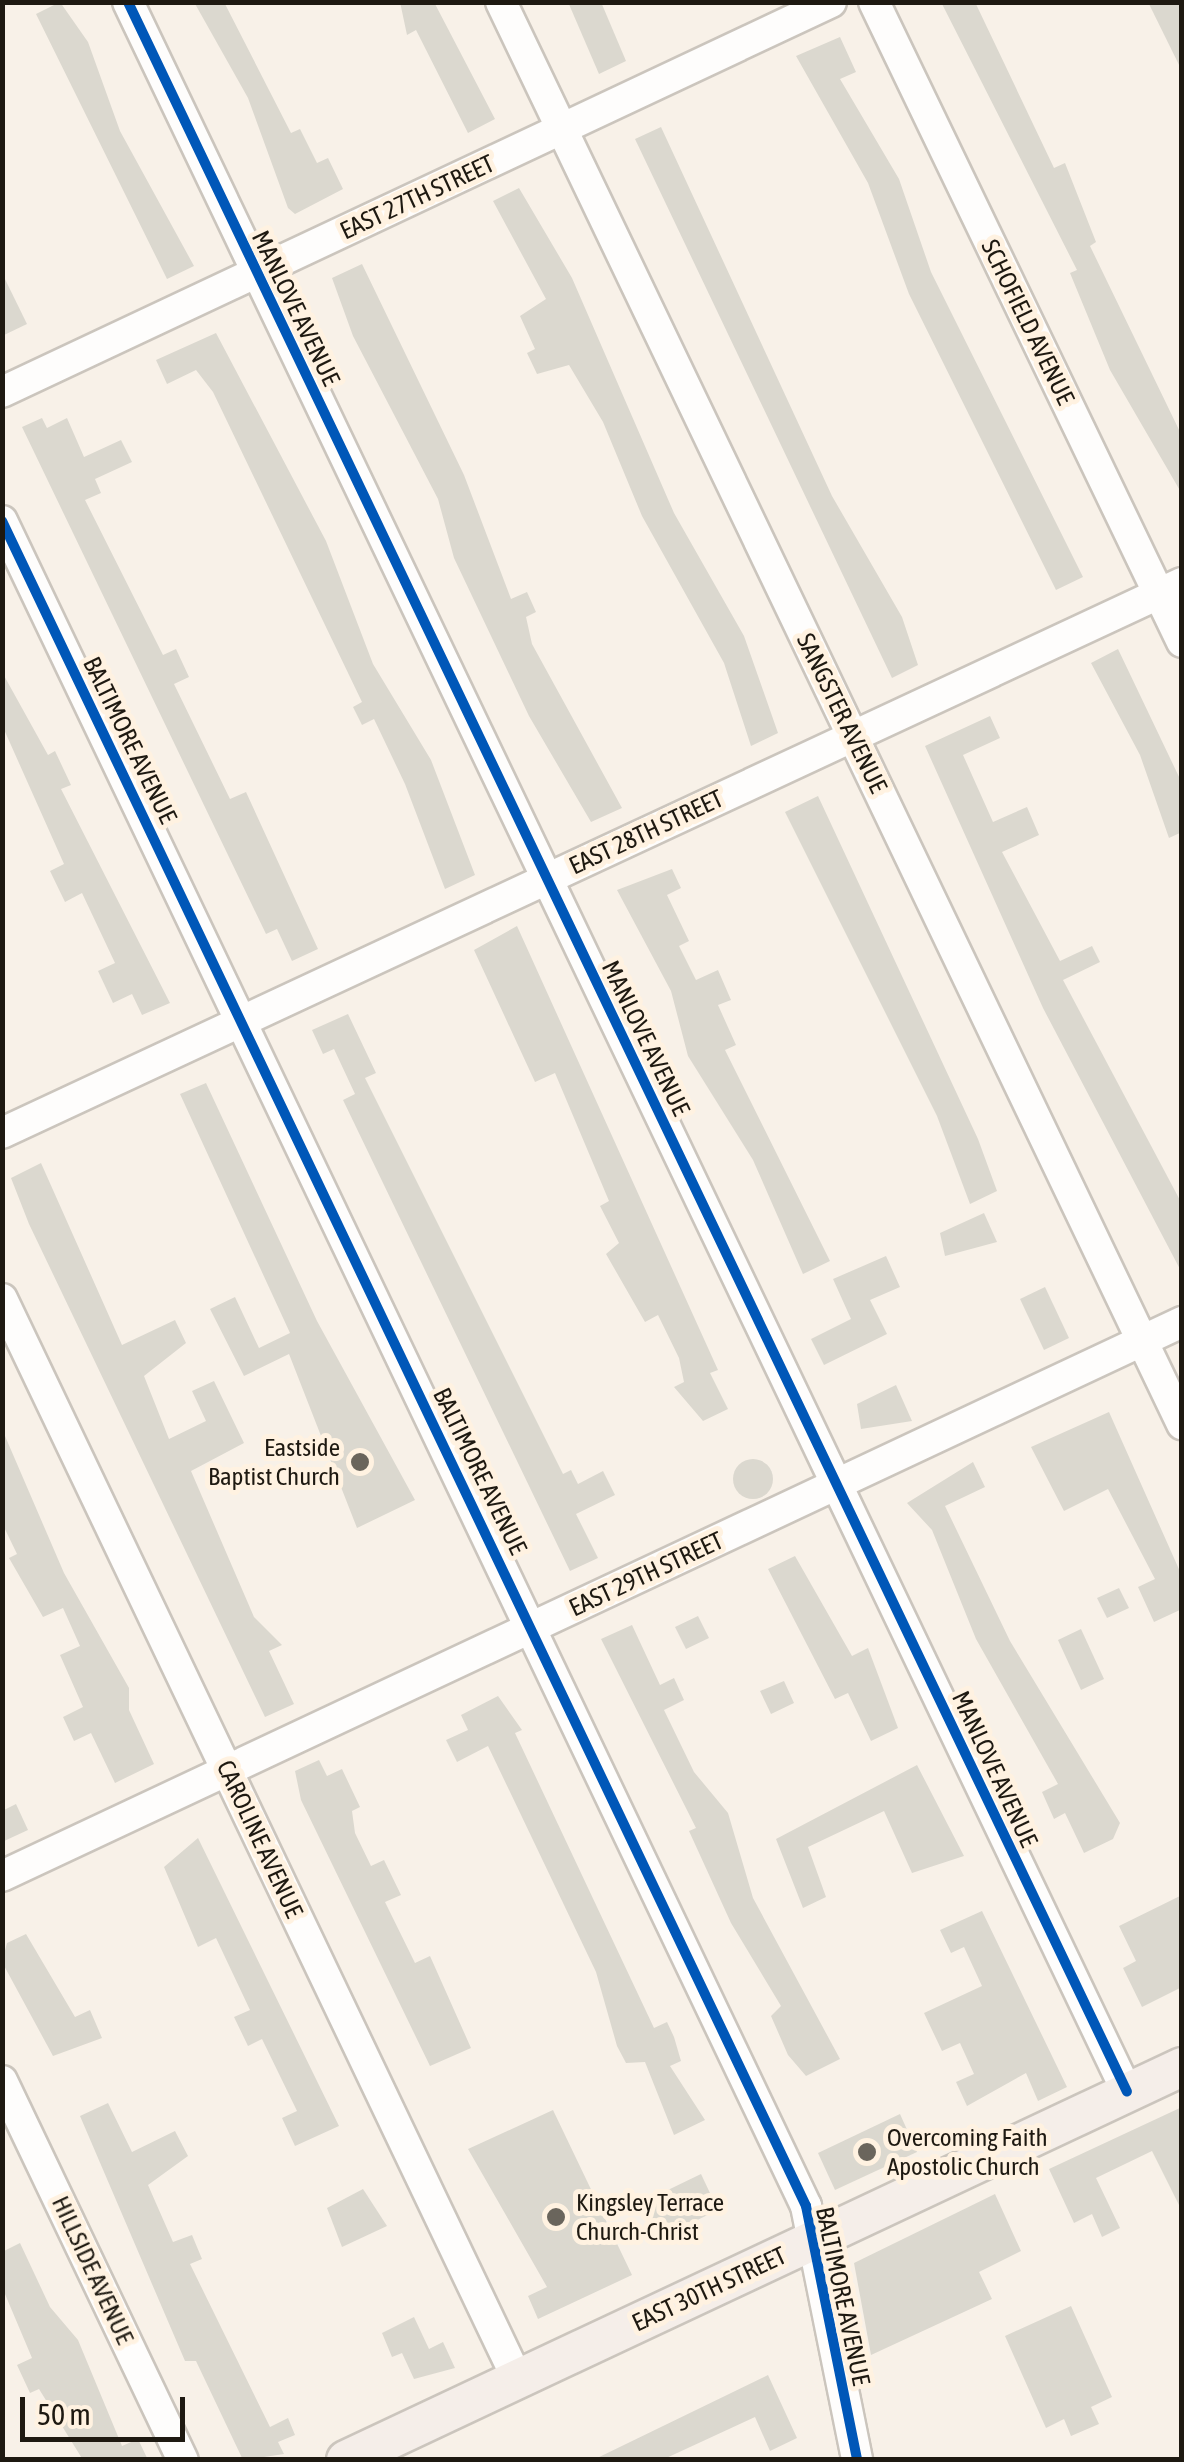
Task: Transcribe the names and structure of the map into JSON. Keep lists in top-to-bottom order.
{
  "streets": {
    "main road": ["EAST 30TH STREET"],
    "street": [
      "EAST 27TH STREET",
      "MANLOVE AVENUE",
      "SCHOFIELD AVENUE",
      "SANGSTER AVENUE",
      "BALTIMORE AVENUE",
      "EAST 28TH STREET",
      "EAST 29TH STREET",
      "CAROLINE AVENUE",
      "HILLSIDE AVENUE"
    ]
  },
  "crossings": [
    ["EAST 27TH STREET", "MANLOVE AVENUE"],
    ["EAST 27TH STREET", "SANGSTER AVENUE"],
    ["MANLOVE AVENUE", "EAST 28TH STREET"],
    ["MANLOVE AVENUE", "EAST 29TH STREET"],
    ["MANLOVE AVENUE", "EAST 30TH STREET"],
    ["SCHOFIELD AVENUE", "EAST 28TH STREET"],
    ["SANGSTER AVENUE", "EAST 28TH STREET"],
    ["SANGSTER AVENUE", "EAST 29TH STREET"],
    ["BALTIMORE AVENUE", "EAST 28TH STREET"],
    ["BALTIMORE AVENUE", "EAST 29TH STREET"],
    ["BALTIMORE AVENUE", "EAST 30TH STREET"],
    ["EAST 29TH STREET", "CAROLINE AVENUE"],
    ["CAROLINE AVENUE", "EAST 30TH STREET"]
  ],
  "places": ["Eastside Baptist Church", "Overcoming Faith Apostolic Church", "Kingsley Terrace Church-Christ"],
  "scale_bar": "50 m"
}
